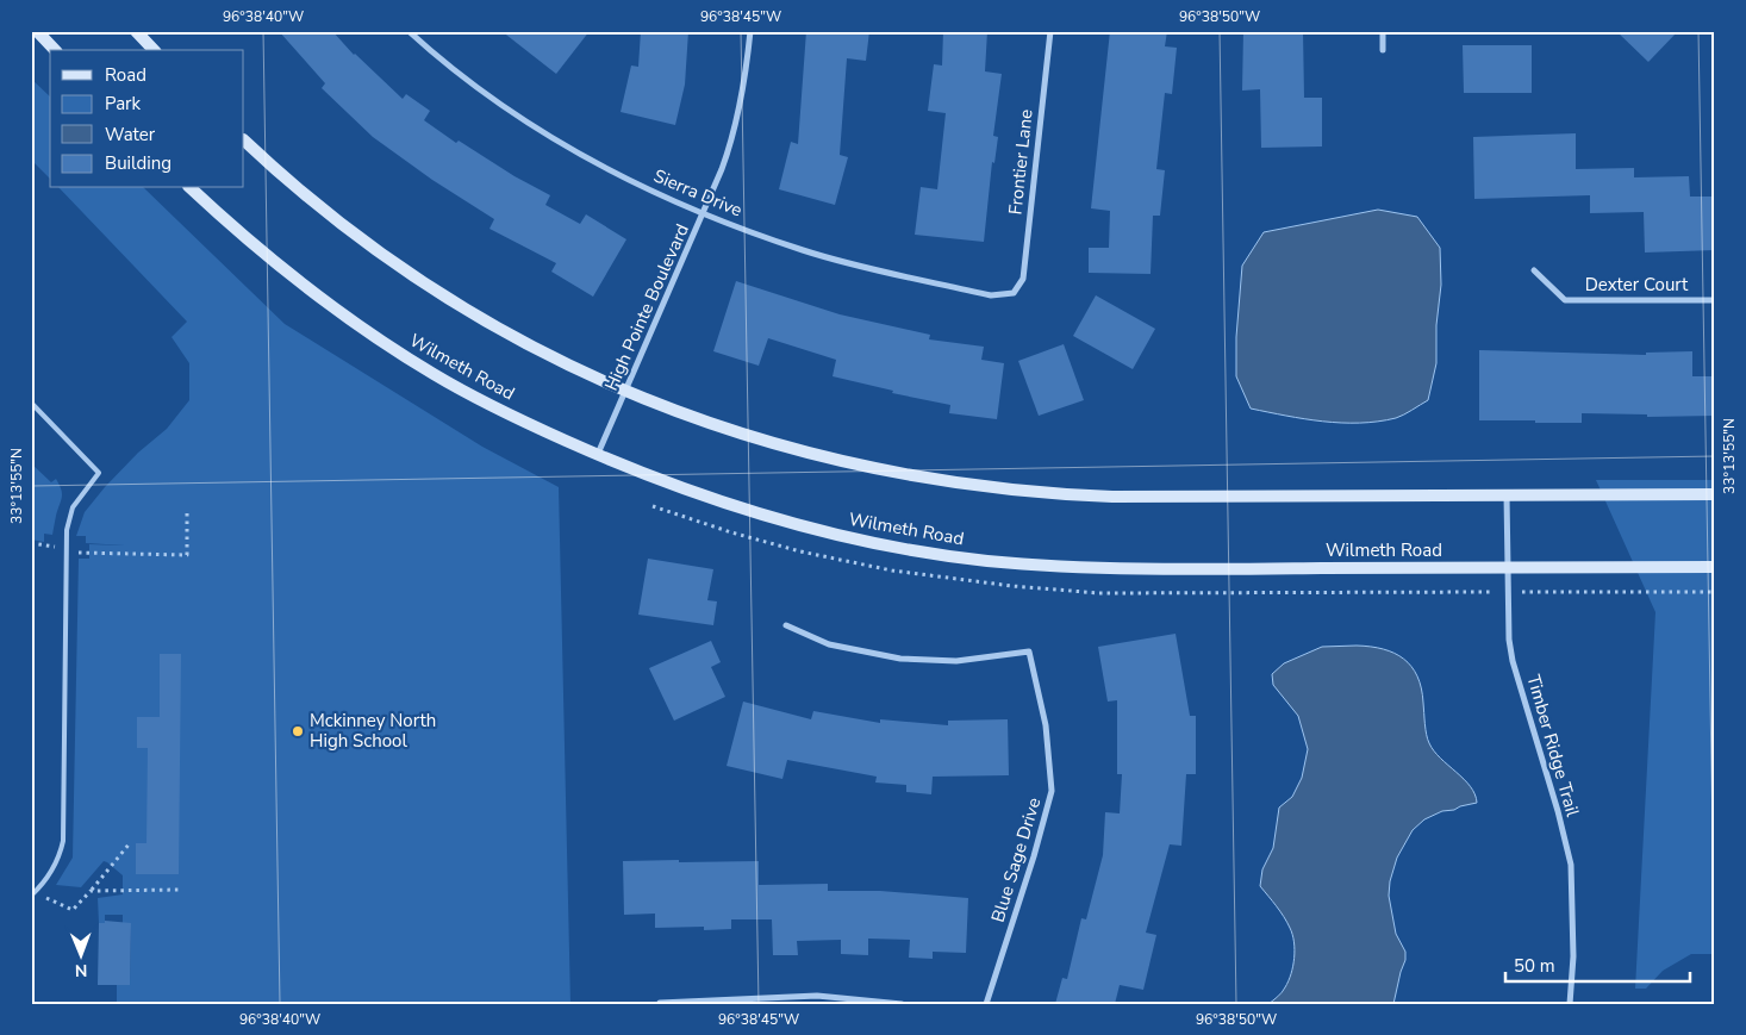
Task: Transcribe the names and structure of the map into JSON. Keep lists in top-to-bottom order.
{
  "streets": {
    "main road": ["Wilmeth Road"],
    "street": [
      "Frontier Lane",
      "Sierra Drive",
      "Dexter Court",
      "High Pointe Boulevard",
      "Timber Ridge Trail",
      "Blue Sage Drive"
    ]
  },
  "crossings": [
    ["Frontier Lane", "Sierra Drive"],
    ["Sierra Drive", "High Pointe Boulevard"],
    ["High Pointe Boulevard", "Wilmeth Road"],
    ["Wilmeth Road", "Timber Ridge Trail"]
  ],
  "places": ["Mckinney North High School"],
  "legend": [
    "Road",
    "Park",
    "Water",
    "Building"
  ],
  "scale_bar": "50 m",
  "north": "bottom",
  "coordinates": [
    "96°38'40\"W",
    "96°38'45\"W",
    "96°38'50\"W",
    "33°13'55\"N"
  ]
}
